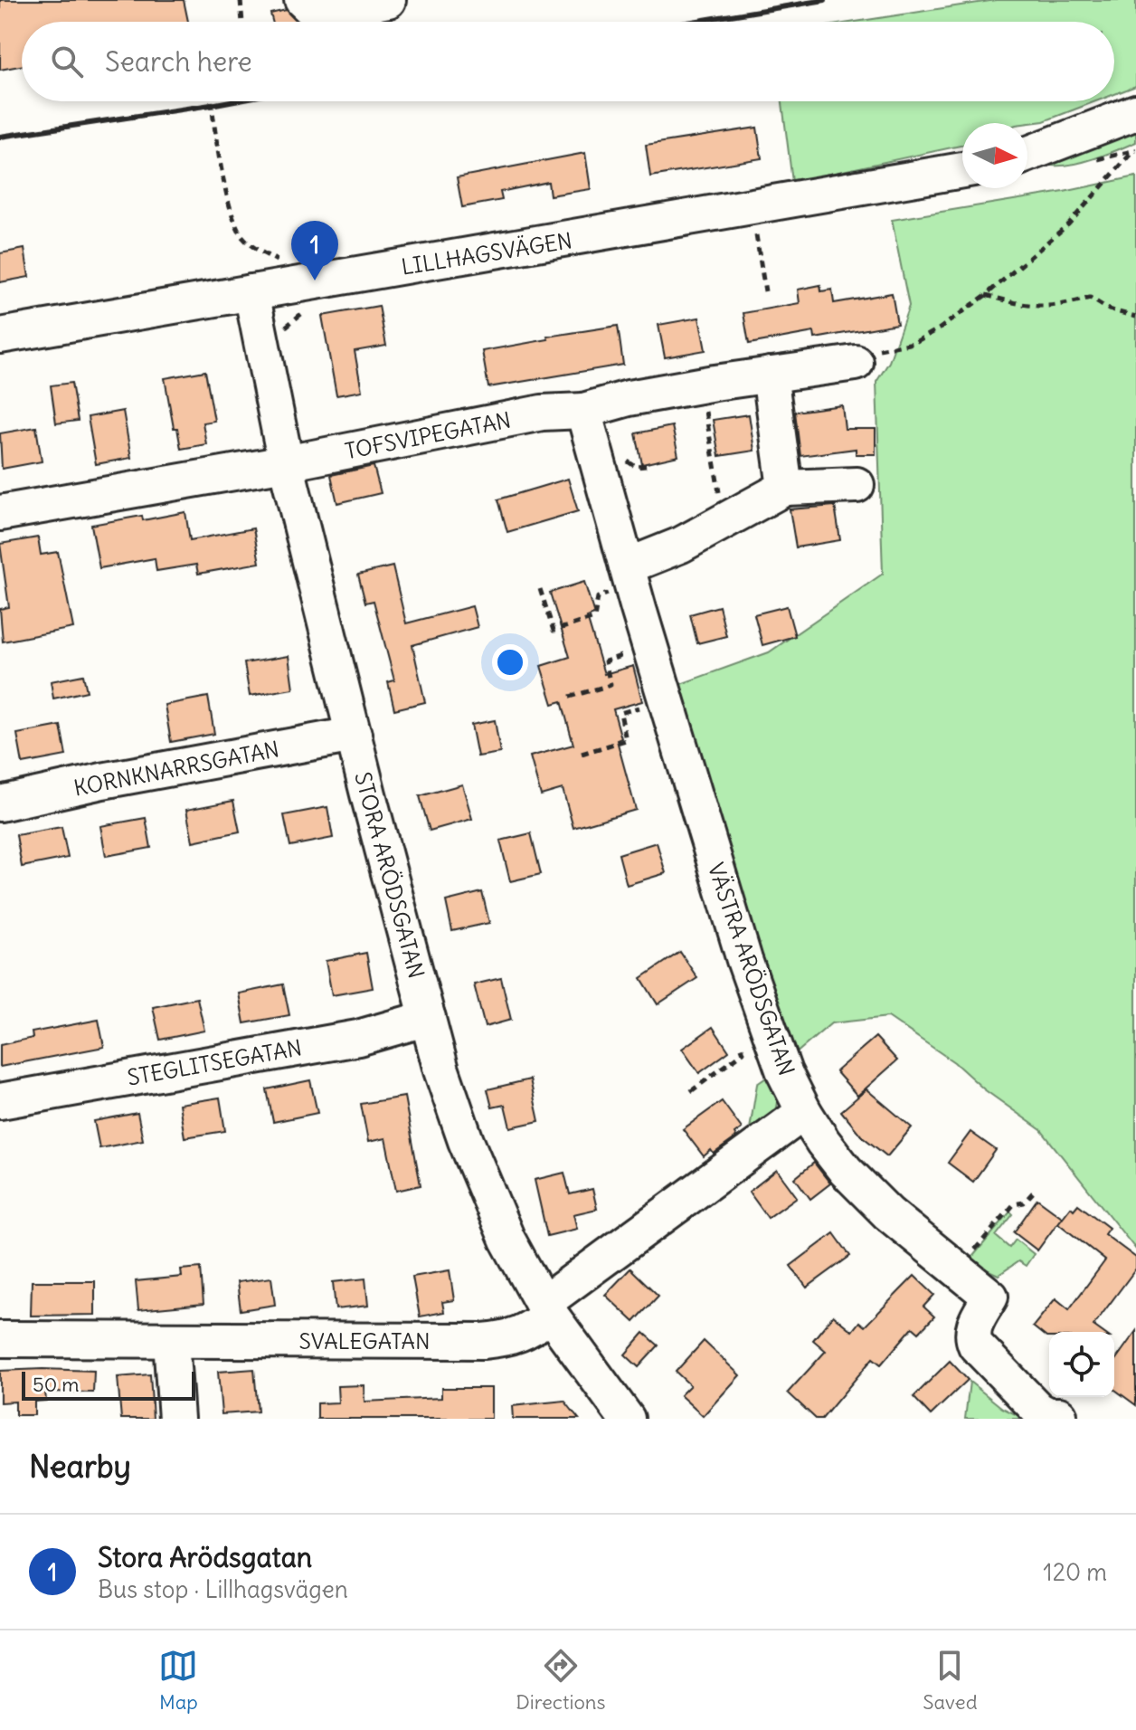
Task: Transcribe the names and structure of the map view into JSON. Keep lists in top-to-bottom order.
{
  "streets": {
    "street": [
      "LILLHAGSVÄGEN",
      "TOFSVIPEGATAN",
      "KORNKNARRSGATAN",
      "STORA ARÖDSGATAN",
      "VÄSTRA ARÖDSGATAN",
      "STEGLITSEGATAN",
      "SVALEGATAN"
    ]
  },
  "crossings": [
    ["LILLHAGSVÄGEN", "STORA ARÖDSGATAN"],
    ["TOFSVIPEGATAN", "STORA ARÖDSGATAN"],
    ["TOFSVIPEGATAN", "VÄSTRA ARÖDSGATAN"],
    ["KORNKNARRSGATAN", "STORA ARÖDSGATAN"],
    ["STORA ARÖDSGATAN", "STEGLITSEGATAN"],
    ["STORA ARÖDSGATAN", "SVALEGATAN"],
    ["VÄSTRA ARÖDSGATAN", "SVALEGATAN"]
  ],
  "scale_bar": "50 m",
  "north": "right",
  "page": {
    "search": "Search here",
    "pins": "1",
    "scale": "50 m",
    "heading": "Nearby",
    "list": [
      {
        "mark": "1",
        "name": "Stora Arödsgatan",
        "note": "Bus stop · Lillhagsvägen",
        "value": "120 m"
      }
    ],
    "nav": ["Map", "Directions", "Saved"]
  }
}
